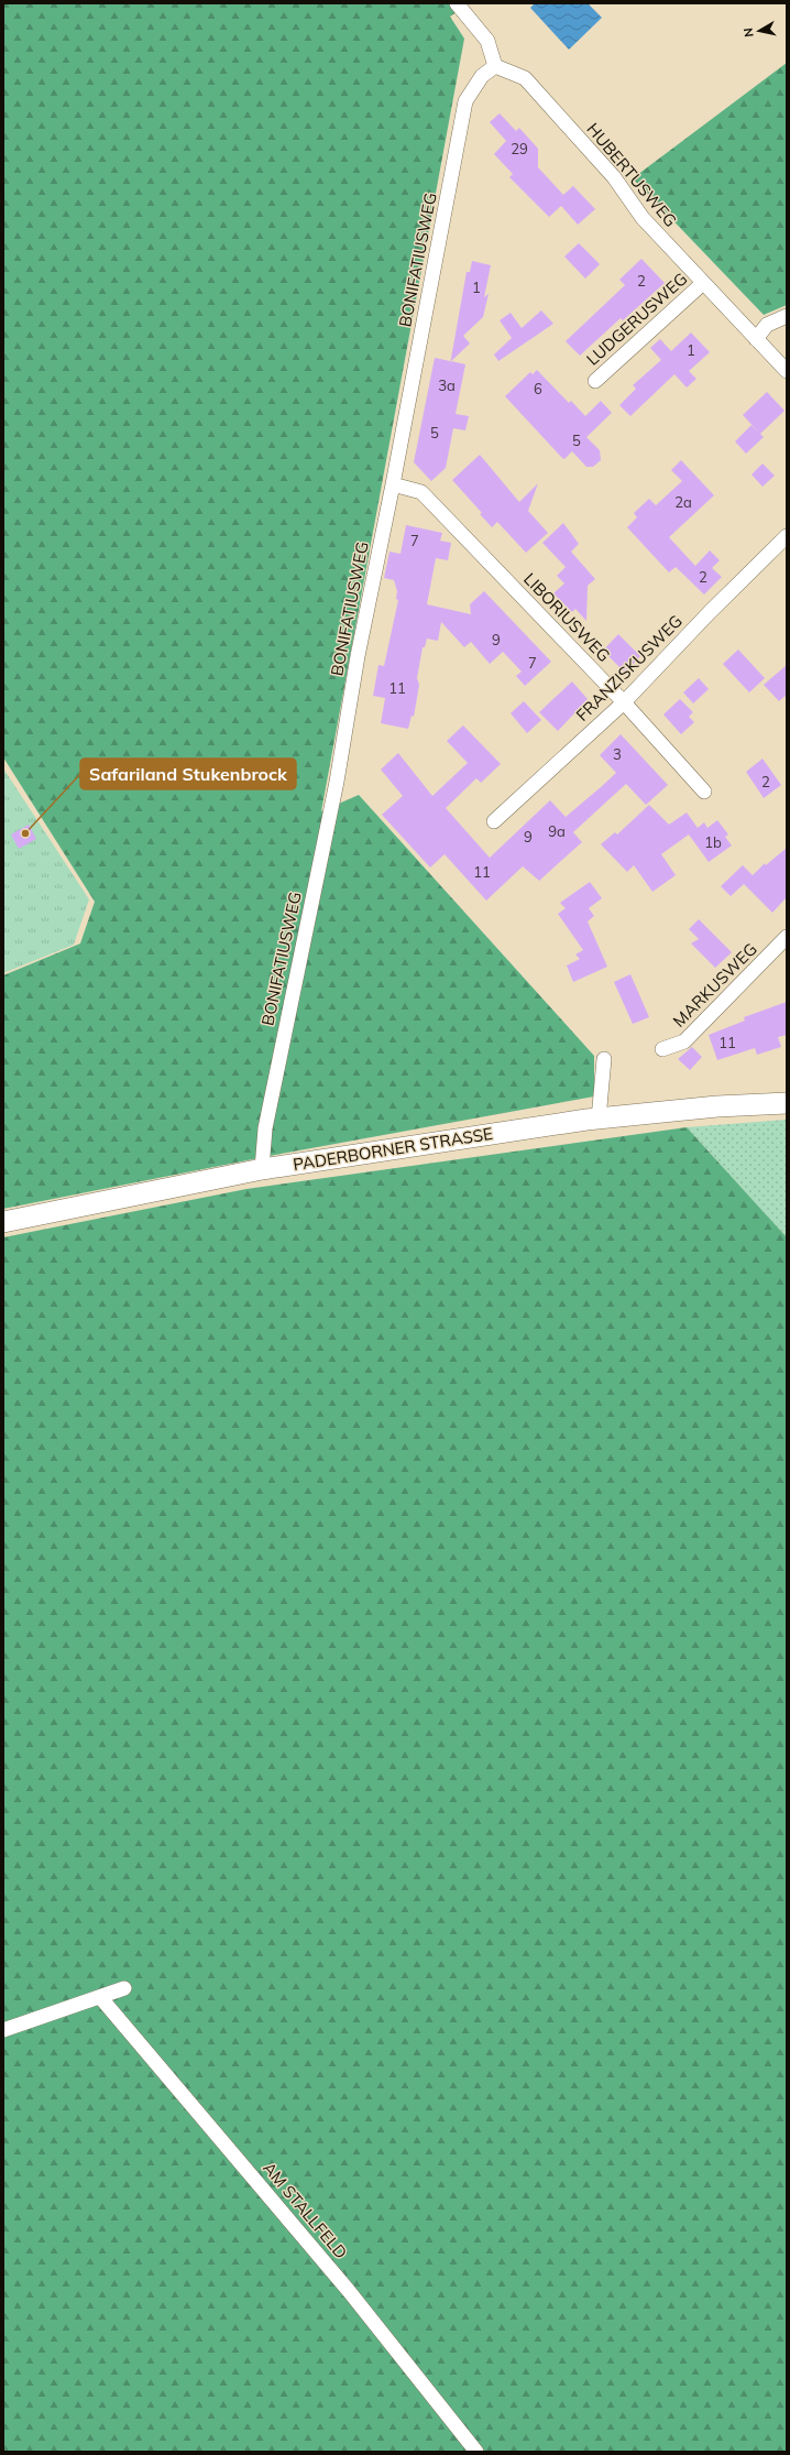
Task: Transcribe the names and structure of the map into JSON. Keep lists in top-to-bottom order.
{
  "streets": {
    "main road": ["PADERBORNER STRASSE"],
    "street": [
      "HUBERTUSWEG",
      "BONIFATIUSWEG",
      "LUDGERUSWEG",
      "LIBORIUSWEG",
      "FRANZISKUSWEG",
      "MARKUSWEG",
      "AM STALLFELD"
    ]
  },
  "crossings": [
    ["HUBERTUSWEG", "BONIFATIUSWEG"],
    ["HUBERTUSWEG", "LUDGERUSWEG"],
    ["BONIFATIUSWEG", "LIBORIUSWEG"],
    ["BONIFATIUSWEG", "PADERBORNER STRASSE"],
    ["LIBORIUSWEG", "FRANZISKUSWEG"]
  ],
  "places": ["Safariland Stukenbrock"],
  "house_numbers": [
    "29",
    "2",
    "1",
    "1",
    "3a",
    "6",
    "5",
    "5",
    "2a",
    "7",
    "2",
    "9",
    "7",
    "11",
    "3",
    "2",
    "9a",
    "9",
    "1b",
    "11",
    "11"
  ],
  "north": "left"
}
